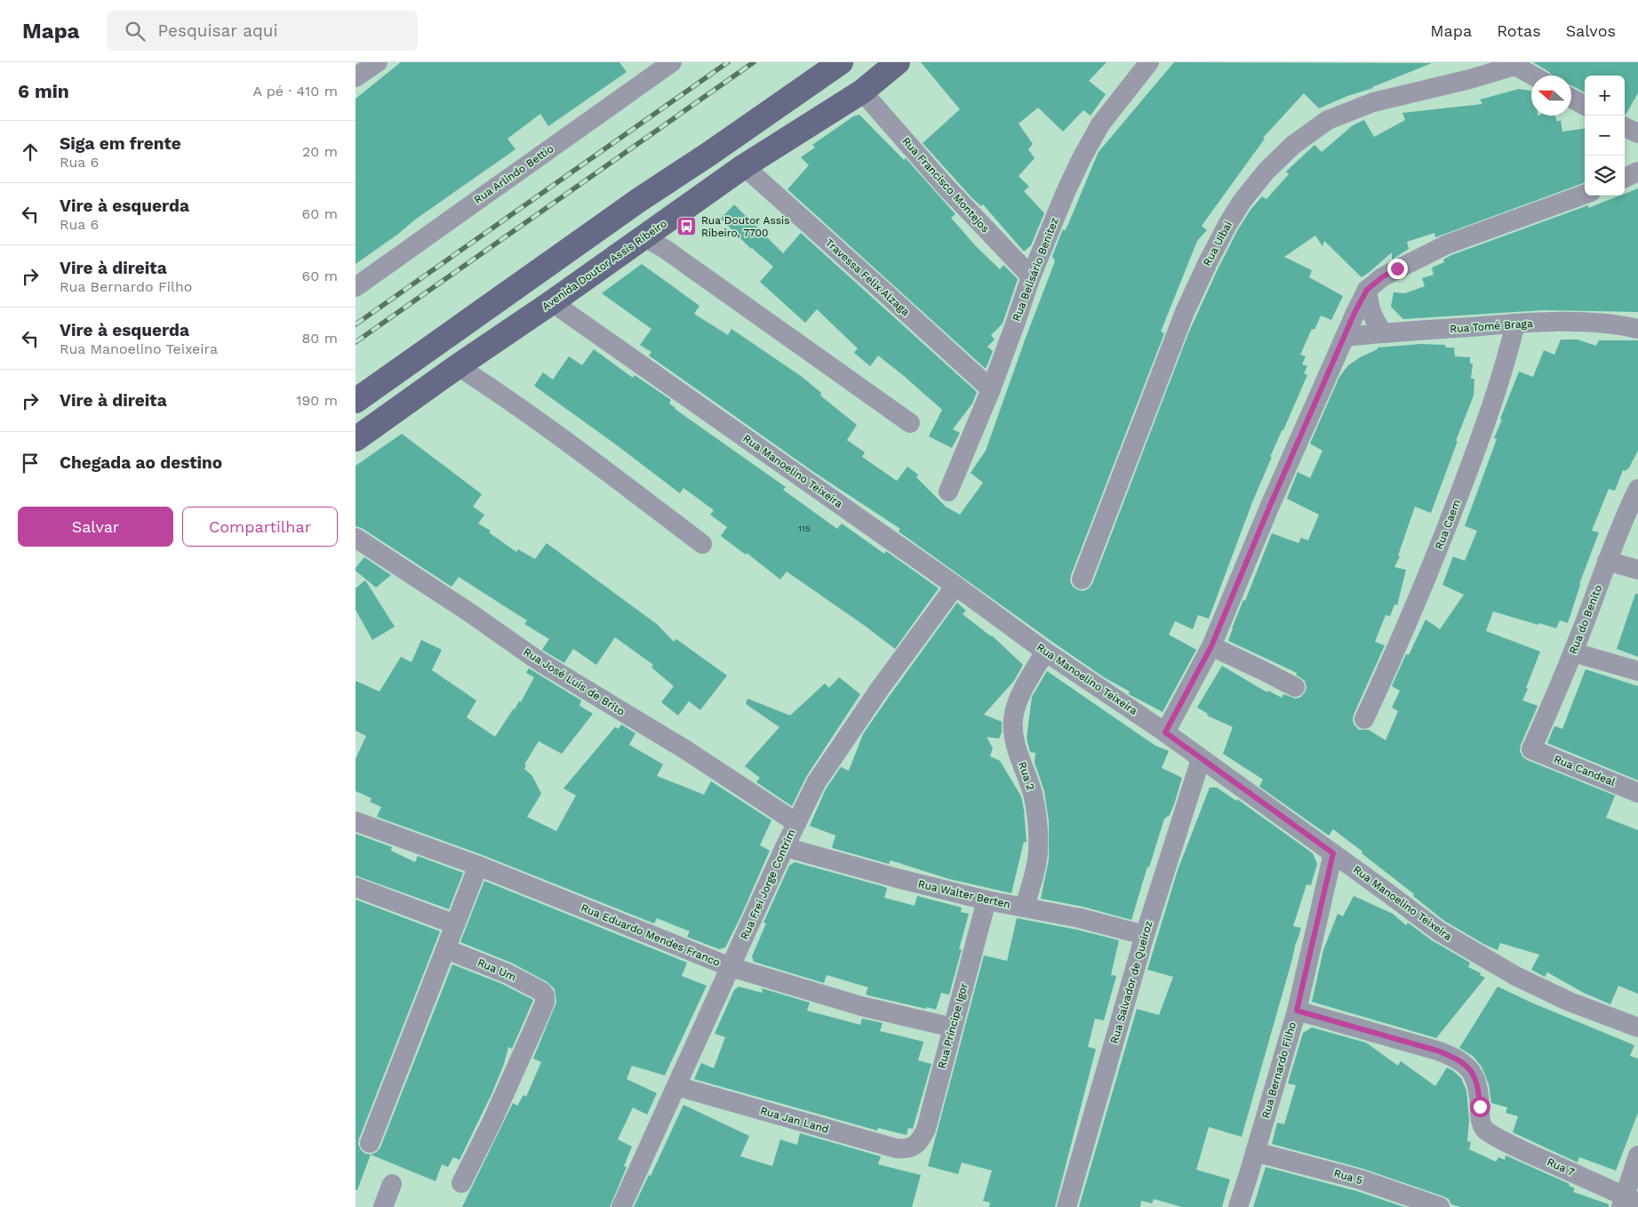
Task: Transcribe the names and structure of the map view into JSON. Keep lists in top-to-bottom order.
{
  "streets": {
    "main road": ["Avenida Doutor Assis Ribeiro"],
    "street": [
      "Rua Arlindo Bettio",
      "Rua Francisco Montejos",
      "Rua Uibai",
      "Rua Belisário Benitez",
      "Travessa Felix Alzaga",
      "Rua Tomé Braga",
      "Rua Manoelino Teixeira",
      "Rua Caem",
      "Rua do Benito",
      "Rua José Luis de Brito",
      "Rua Candeal",
      "Rua 2",
      "Rua Frei Jorge Contrim",
      "Rua Walter Berten",
      "Rua Eduardo Mendes Franco",
      "Rua Um",
      "Rua Salvador de Queiroz",
      "Rua Príncipe Igor",
      "Rua Bernardo Filho",
      "Rua Jan Land",
      "Rua 7",
      "Rua 5"
    ]
  },
  "crossings": [
    ["Rua Francisco Montejos", "Avenida Doutor Assis Ribeiro"],
    ["Rua Francisco Montejos", "Rua Belisário Benitez"],
    ["Avenida Doutor Assis Ribeiro", "Travessa Felix Alzaga"],
    ["Avenida Doutor Assis Ribeiro", "Rua Manoelino Teixeira"],
    ["Rua Belisário Benitez", "Travessa Felix Alzaga"],
    ["Rua Tomé Braga", "Rua Caem"],
    ["Rua Manoelino Teixeira", "Rua 2"],
    ["Rua Manoelino Teixeira", "Rua Frei Jorge Contrim"],
    ["Rua Manoelino Teixeira", "Rua Salvador de Queiroz"],
    ["Rua Manoelino Teixeira", "Rua Bernardo Filho"],
    ["Rua do Benito", "Rua Candeal"],
    ["Rua José Luis de Brito", "Rua Frei Jorge Contrim"],
    ["Rua 2", "Rua Walter Berten"],
    ["Rua Frei Jorge Contrim", "Rua Walter Berten"],
    ["Rua Frei Jorge Contrim", "Rua Eduardo Mendes Franco"],
    ["Rua Frei Jorge Contrim", "Rua Jan Land"],
    ["Rua Walter Berten", "Rua Salvador de Queiroz"],
    ["Rua Walter Berten", "Rua Príncipe Igor"],
    ["Rua Eduardo Mendes Franco", "Rua Príncipe Igor"],
    ["Rua Príncipe Igor", "Rua Jan Land"],
    ["Rua Bernardo Filho", "Rua 7"],
    ["Rua Bernardo Filho", "Rua 5"]
  ],
  "places": {
    "bus stop": ["Rua Doutor Assis Ribeiro, 7700"]
  },
  "house_numbers": ["115"],
  "north": "left",
  "page": {
    "header": "Mapa",
    "search": "Pesquisar aqui",
    "nav": ["Mapa", "Rotas", "Salvos"],
    "heading": ["6 min", "A pé · 410 m"],
    "map_buttons": ["+", "−"],
    "list": [
      ["Siga em frente", "Rua 6", "20 m"],
      ["Vire à esquerda", "Rua 6", "60 m"],
      ["Vire à direita", "Rua Bernardo Filho", "60 m"],
      ["Vire à esquerda", "Rua Manoelino Teixeira", "80 m"],
      ["Vire à direita", "190 m"],
      "Chegada ao destino"
    ],
    "buttons": ["Salvar", "Compartilhar"]
  }
}
